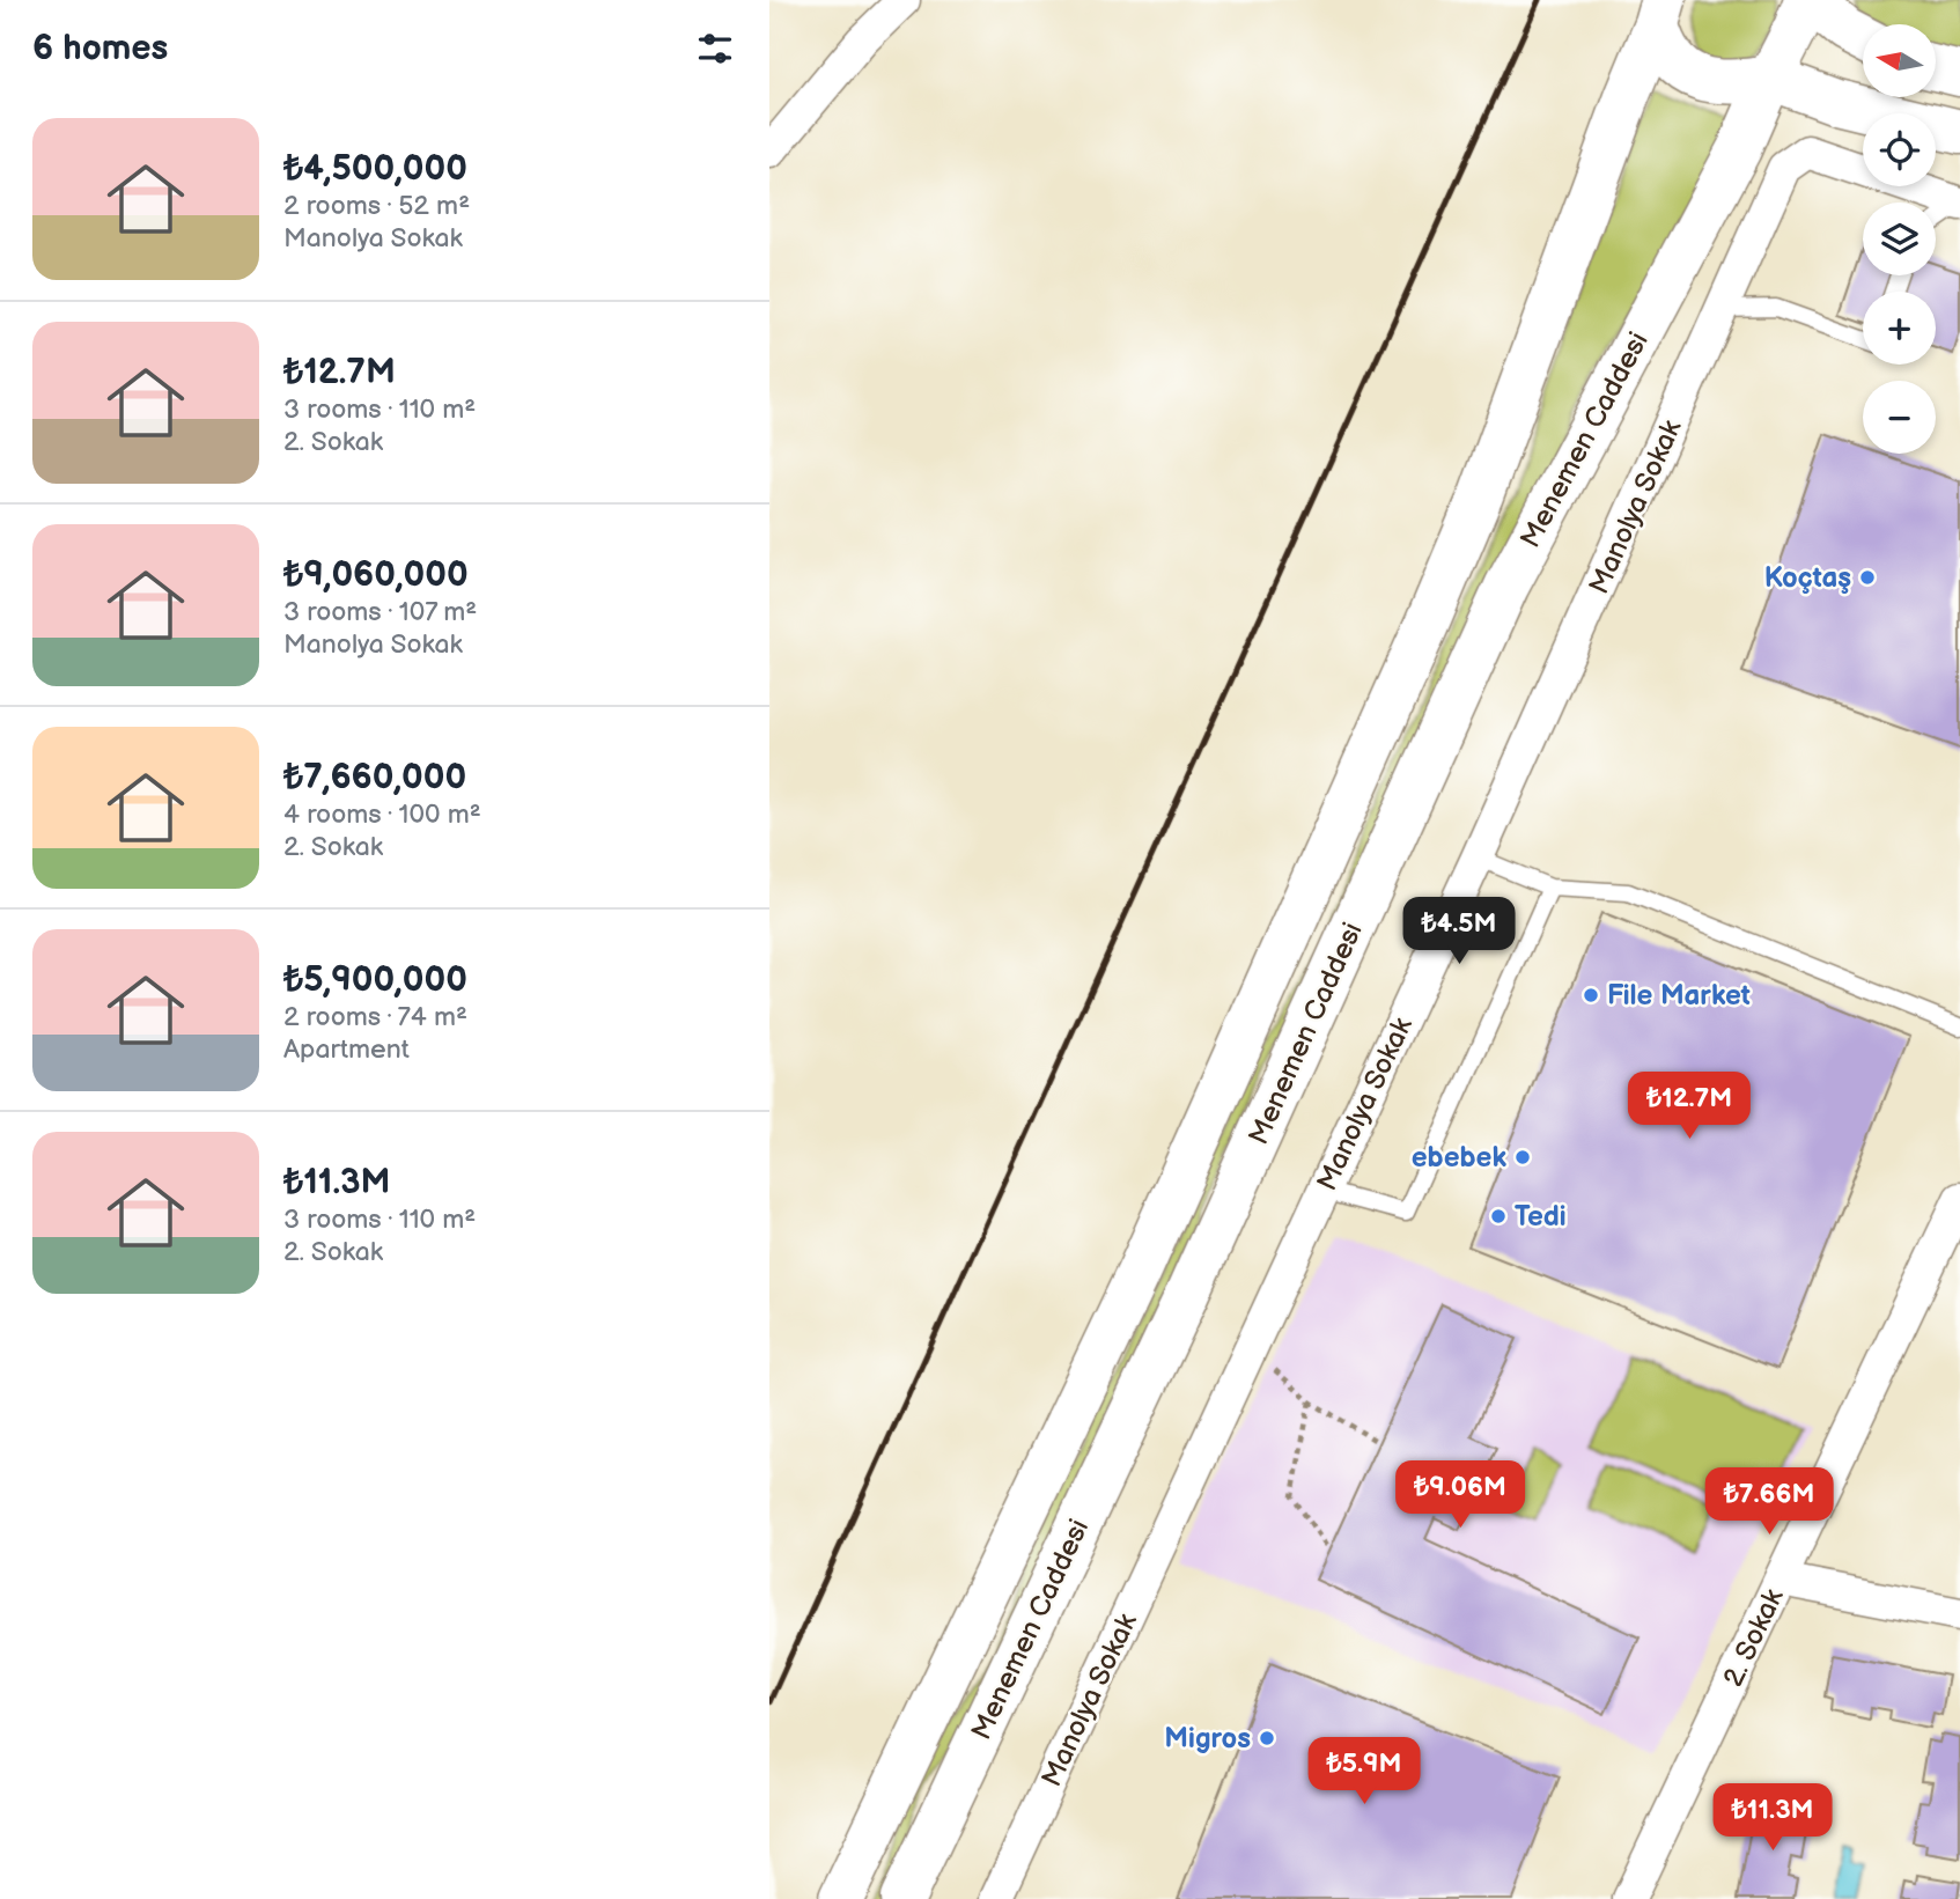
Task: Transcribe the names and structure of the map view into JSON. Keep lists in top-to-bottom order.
{
  "streets": {
    "main road": ["Menemen Caddesi"],
    "street": ["Manolya Sokak", "2. Sokak"]
  },
  "places": [
    "Koçtaş",
    "File Market",
    "ebebek",
    "Tedi",
    "Migros"
  ],
  "north": "left",
  "page": {
    "heading": "6 homes",
    "map_buttons": ["+", "−"],
    "list": [
      {
        "name": "₺4,500,000",
        "note": "2 rooms · 52 m² · Manolya Sokak"
      },
      {
        "name": "₺12.7M",
        "note": "3 rooms · 110 m² · 2. Sokak"
      },
      {
        "name": "₺9,060,000",
        "note": "3 rooms · 107 m² · Manolya Sokak"
      },
      {
        "name": "₺7,660,000",
        "note": "4 rooms · 100 m² · 2. Sokak"
      },
      {
        "name": "₺5,900,000",
        "note": "2 rooms · 74 m² · Apartment"
      },
      {
        "name": "₺11.3M",
        "note": "3 rooms · 110 m² · 2. Sokak"
      }
    ],
    "price": [
      "₺4.5M",
      "₺12.7M",
      "₺9.06M",
      "₺7.66M",
      "₺5.9M",
      "₺11.3M"
    ]
  }
}
